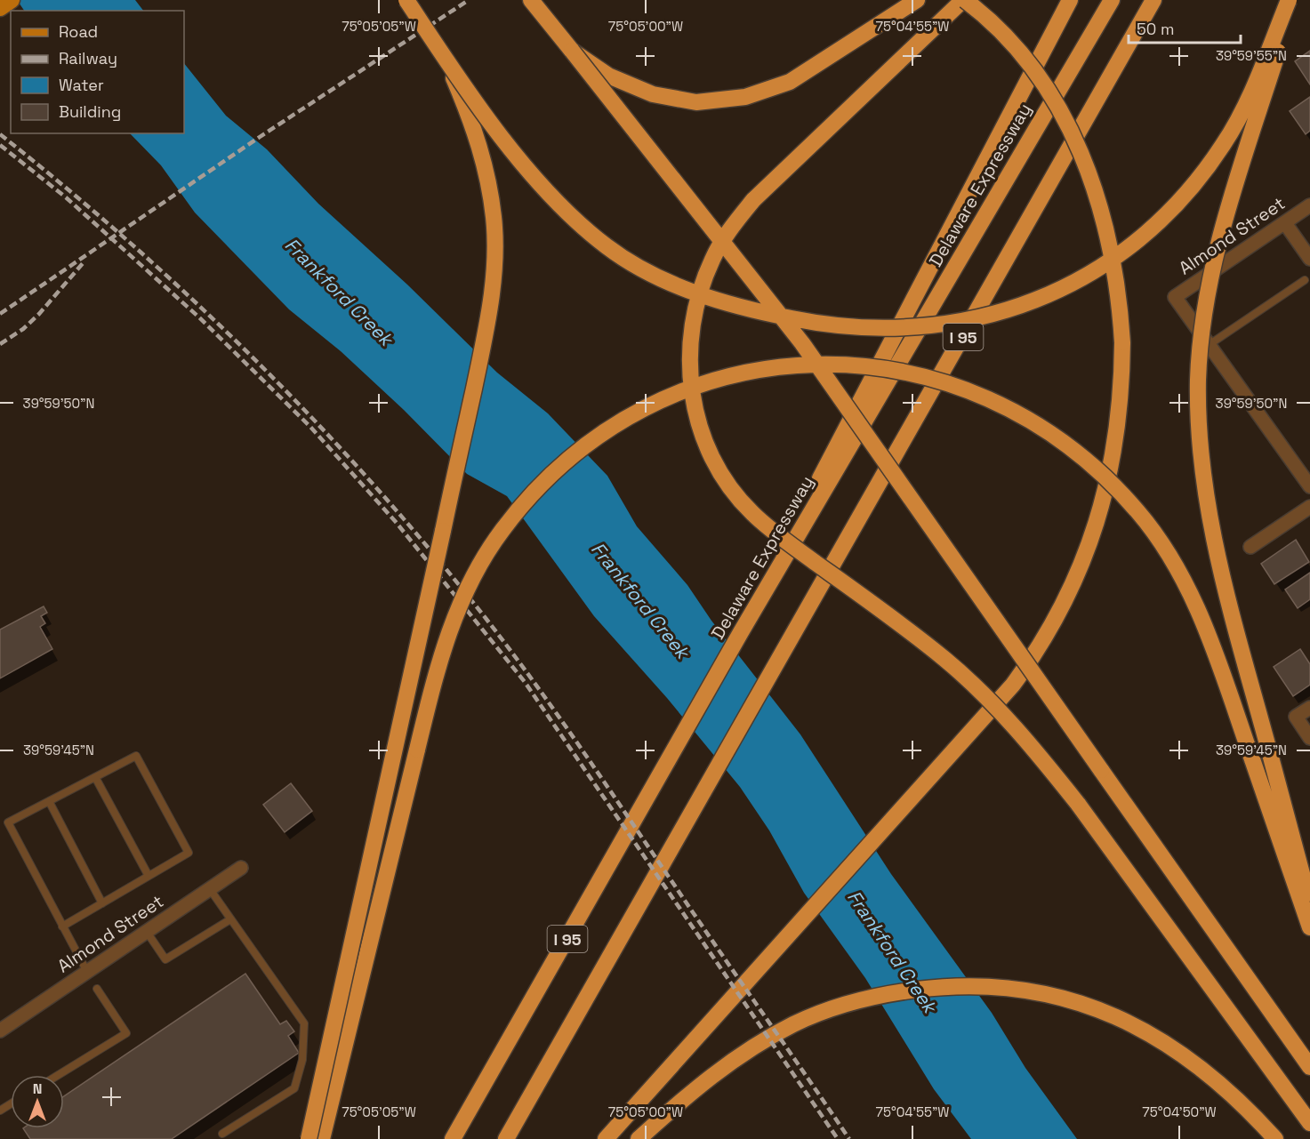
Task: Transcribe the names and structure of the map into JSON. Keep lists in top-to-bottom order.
{
  "streets": {
    "highway": ["Delaware Expressway", "I 95"],
    "street": ["Almond Street"]
  },
  "water": ["Frankford Creek"],
  "legend": [
    "Road",
    "Railway",
    "Water",
    "Building"
  ],
  "scale_bar": "50 m",
  "north": "top",
  "coordinates": [
    "75°05'05\"W",
    "75°05'00\"W",
    "75°04'55\"W",
    "39°59'55\"N",
    "39°59'50\"N",
    "39°59'45\"N",
    "75°04'50\"W"
  ]
}
